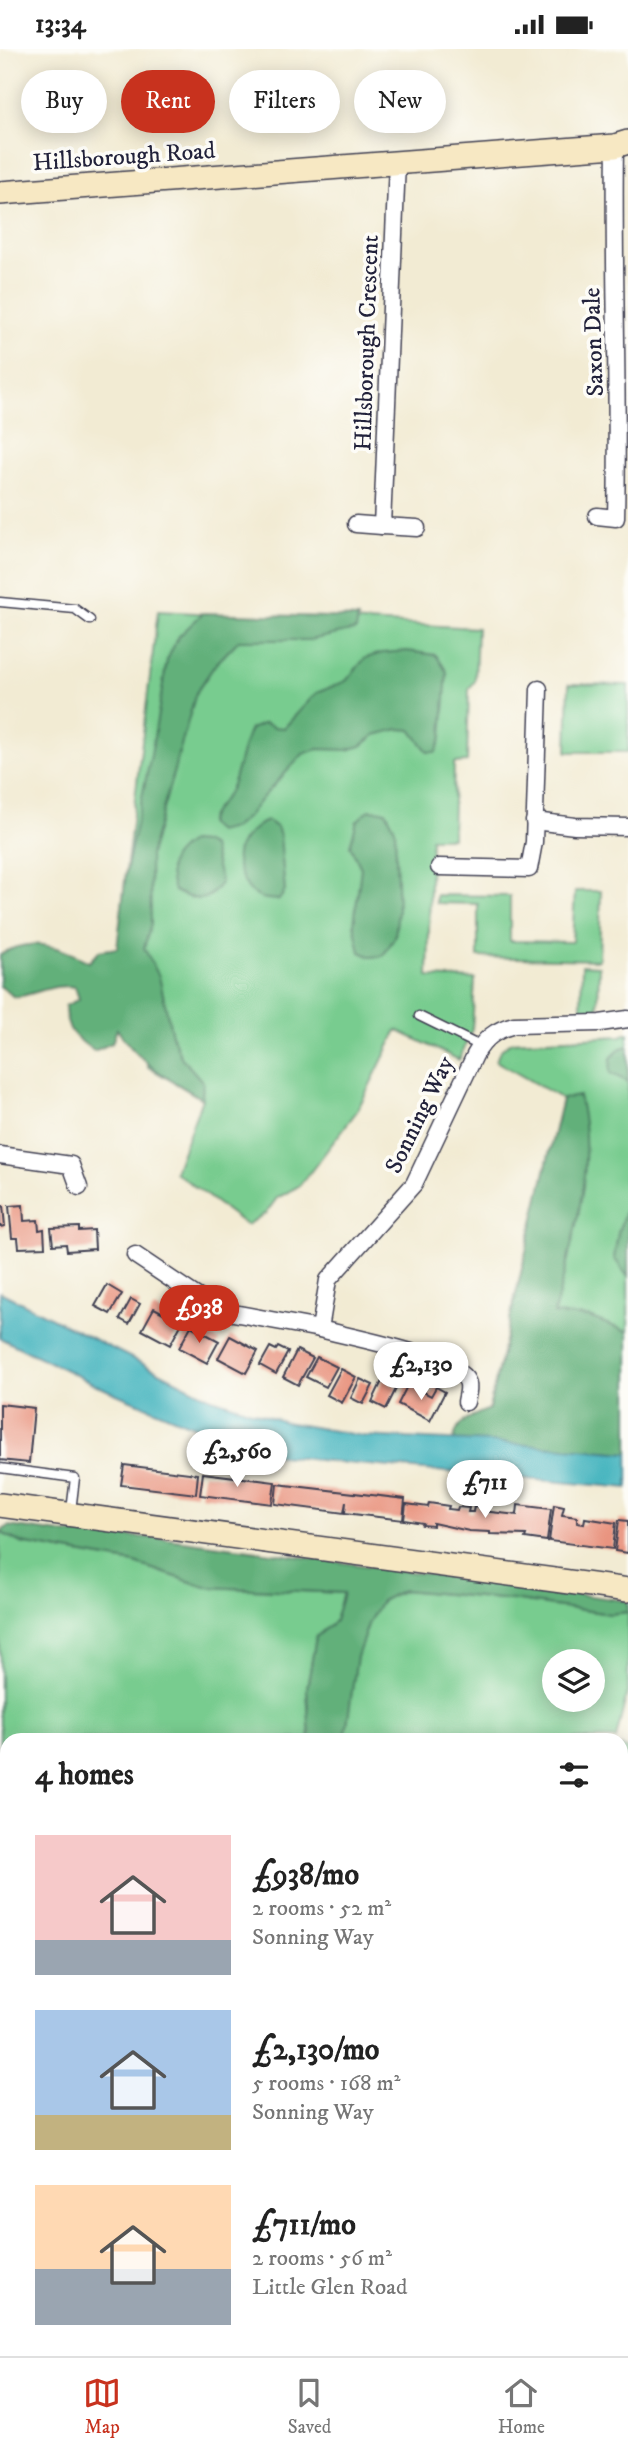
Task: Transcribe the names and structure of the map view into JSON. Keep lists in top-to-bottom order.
{
  "streets": {
    "main road": ["Hillsborough Road"],
    "street": ["Saxon Dale", "Hillsborough Crescent", "Sonning Way"]
  },
  "crossings": [
    ["Hillsborough Road", "Saxon Dale"],
    ["Hillsborough Road", "Hillsborough Crescent"]
  ],
  "page": {
    "status": "13:34",
    "chip": [
      "Buy",
      "Rent",
      "Filters",
      "New"
    ],
    "price": [
      "£938",
      "£2,130",
      "£2,560",
      "£711"
    ],
    "heading": "4 homes",
    "list": [
      {
        "name": "£938/mo",
        "note": "2 rooms · 52 m² · Sonning Way"
      },
      {
        "name": "£2,130/mo",
        "note": "5 rooms · 168 m² · Sonning Way"
      },
      {
        "name": "£711/mo",
        "note": "2 rooms · 56 m² · Little Glen Road"
      }
    ],
    "tabs": ["Map", "Saved", "Home"]
  }
}
